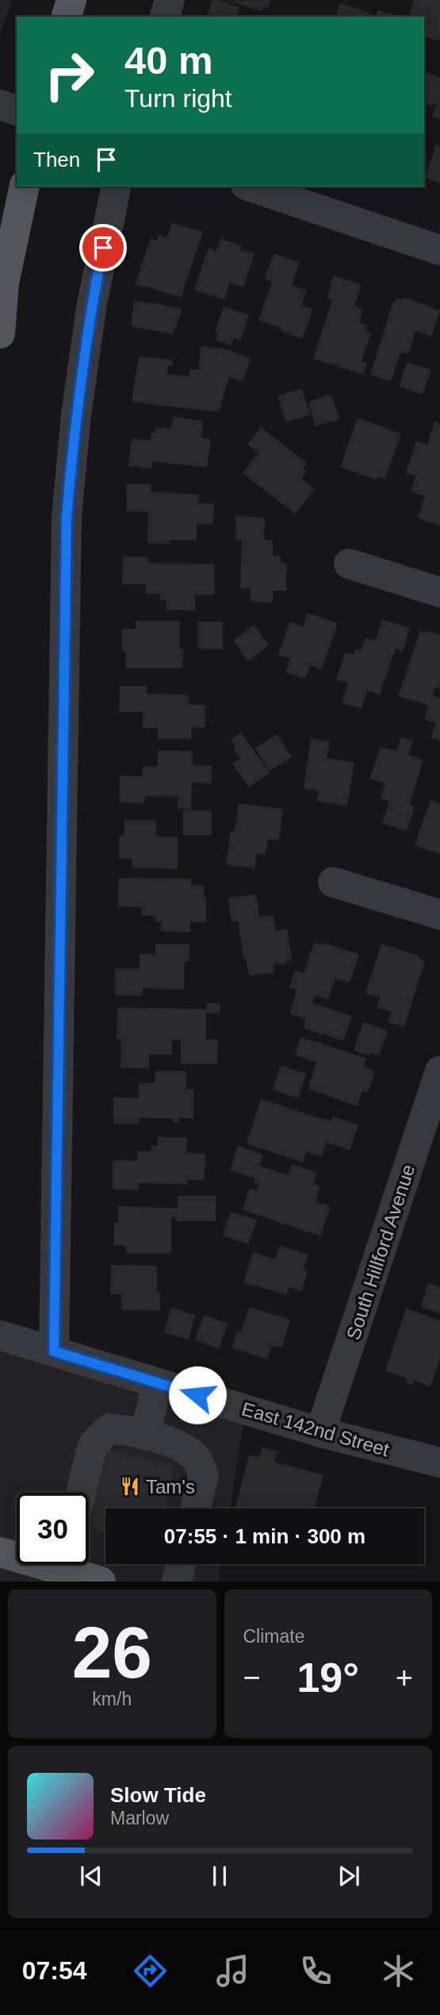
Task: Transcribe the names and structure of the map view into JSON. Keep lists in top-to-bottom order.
{
  "streets": {
    "street": ["South Hillford Avenue", "East 142nd Street"]
  },
  "crossings": [
    ["South Hillford Avenue", "East 142nd Street"]
  ],
  "places": {
    "restaurant": ["Tam's"]
  },
  "page": {
    "turn": ["40 m", "Turn right"],
    "then": "Then",
    "limit": "30",
    "trip": "07:55 · 1 min · 300 m",
    "tile": [
      ["26", "km/h"],
      "Climate"
    ],
    "heat": ["−", "19°", "+"],
    "song": ["Slow Tide", "Marlow"],
    "tabs": "07:54"
  }
}
